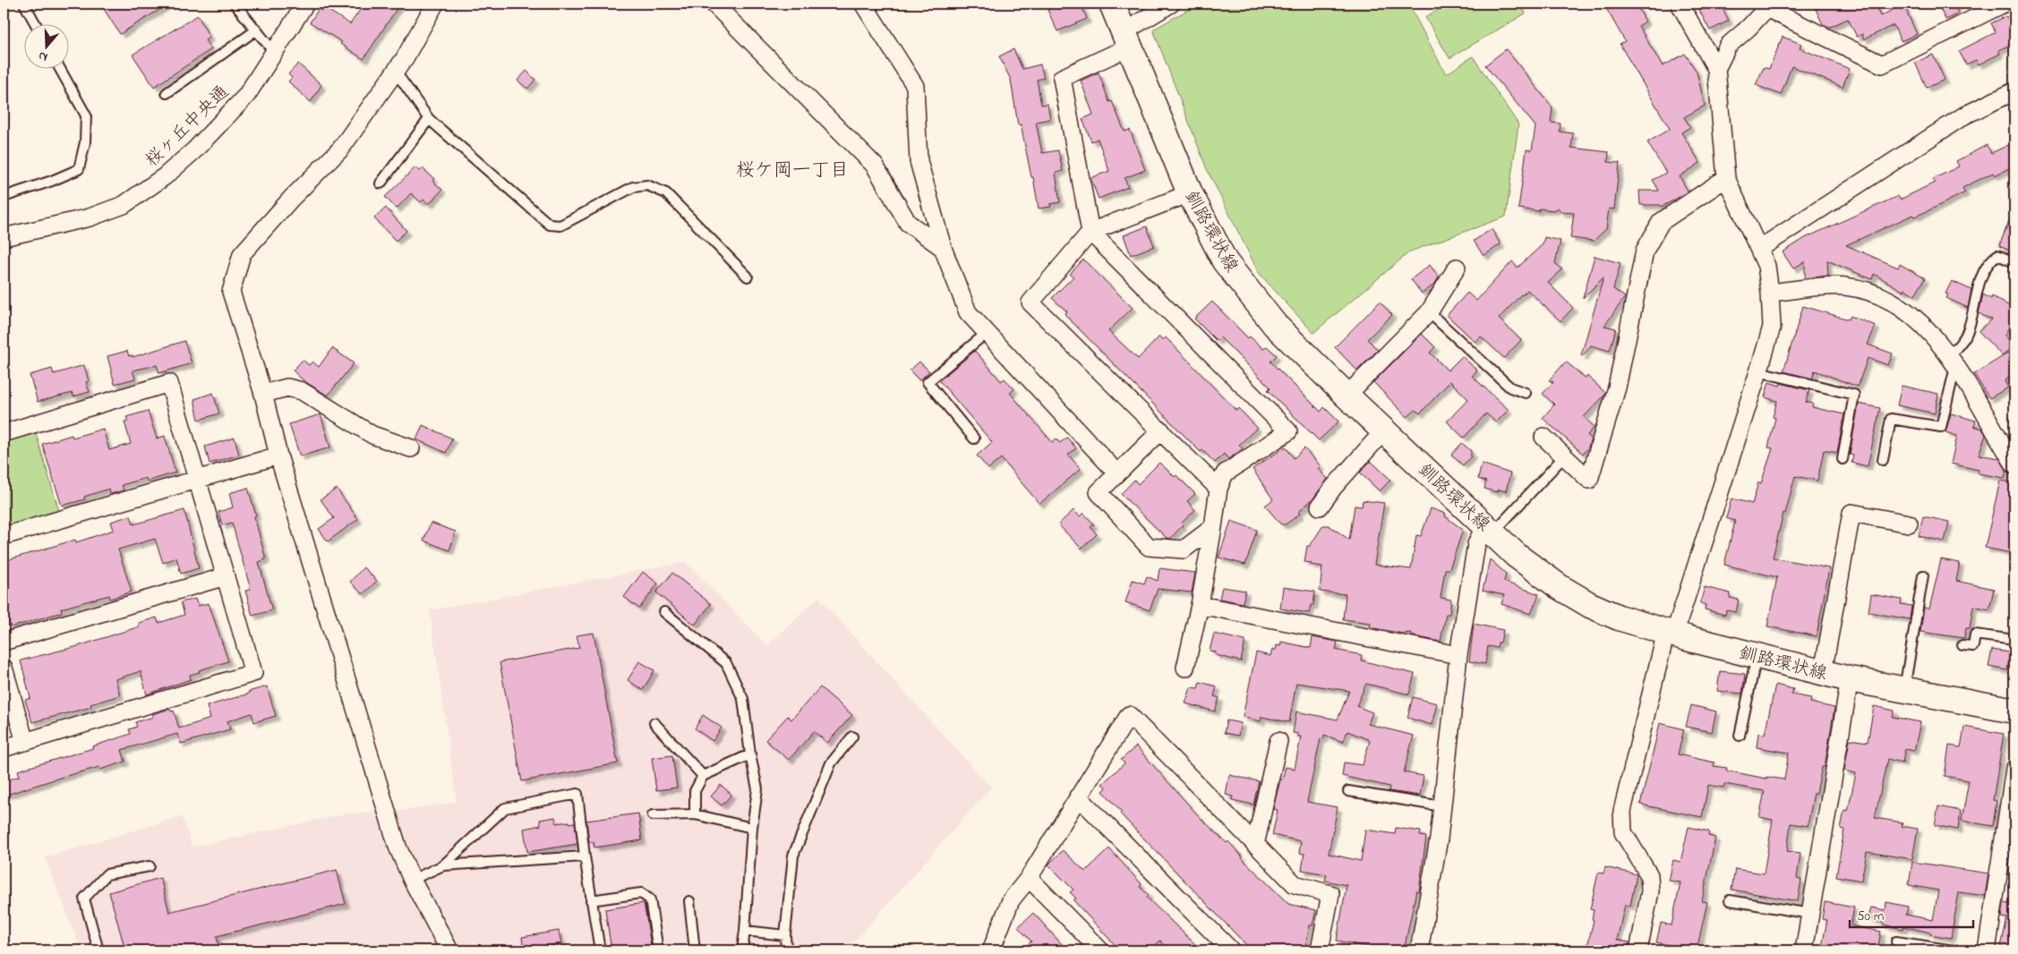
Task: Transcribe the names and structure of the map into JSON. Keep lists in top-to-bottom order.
{
  "streets": {
    "main road": ["釧路環状線"],
    "street": ["桜ヶ丘中央通"]
  },
  "districts": ["桜ケ岡一丁目"],
  "scale_bar": "50 m",
  "north": "bottom"
}
